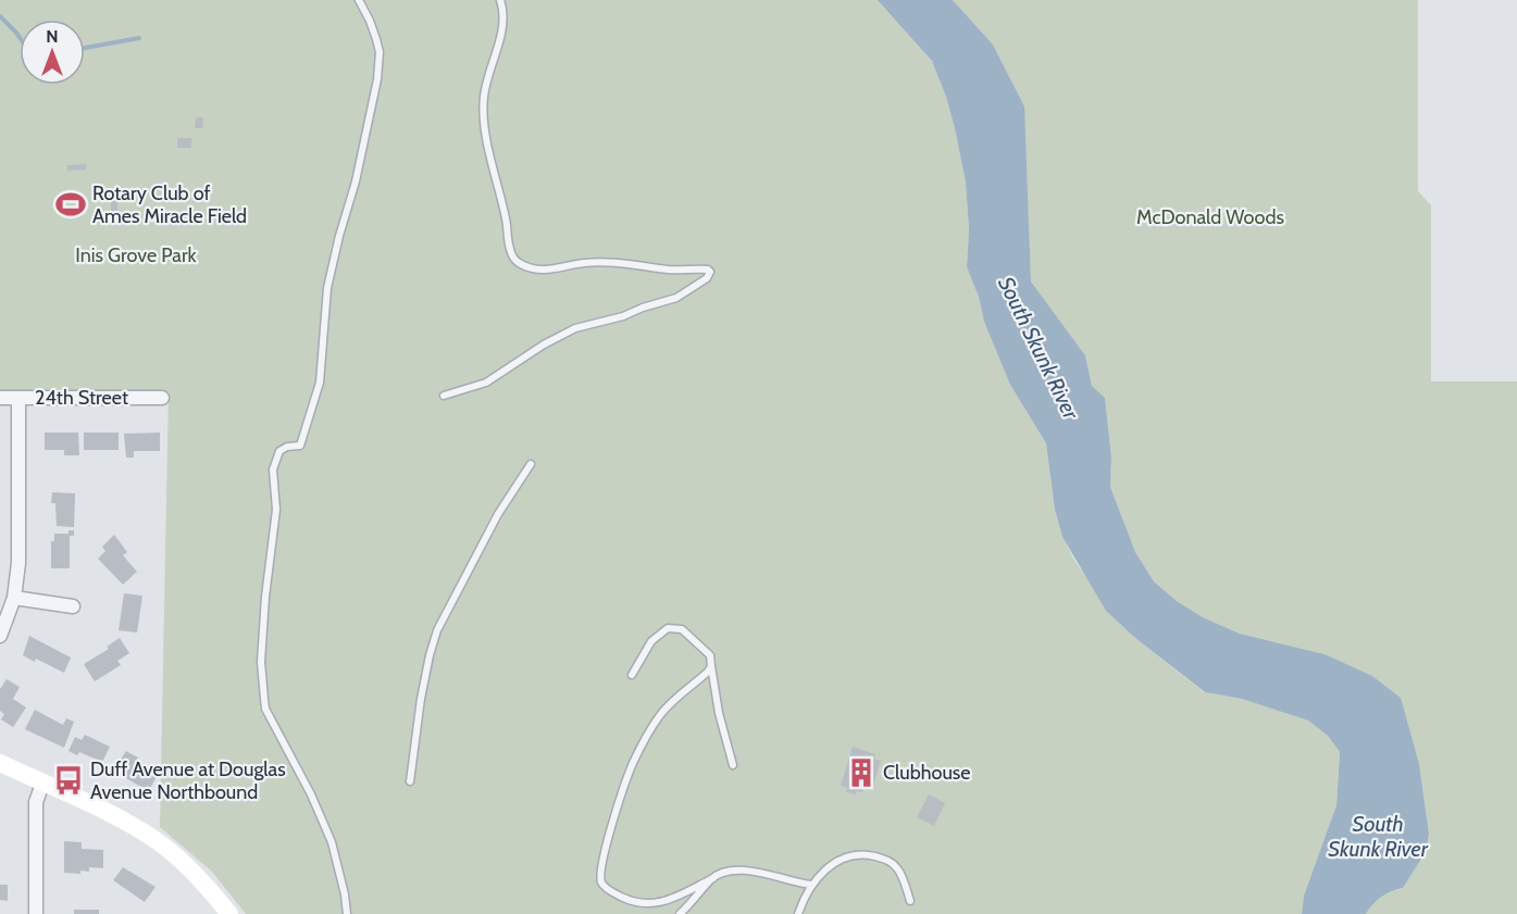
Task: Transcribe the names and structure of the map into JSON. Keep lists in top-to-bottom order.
{
  "streets": {
    "street": ["24th Street"]
  },
  "water": ["South Skunk River"],
  "parks": ["McDonald Woods", "Inis Grove Park"],
  "places": {
    "sports": ["Rotary Club of Ames Miracle Field"],
    "building": ["Clubhouse"],
    "bus stop": ["Duff Avenue at Douglas Avenue Northbound"]
  },
  "north": "top"
}
